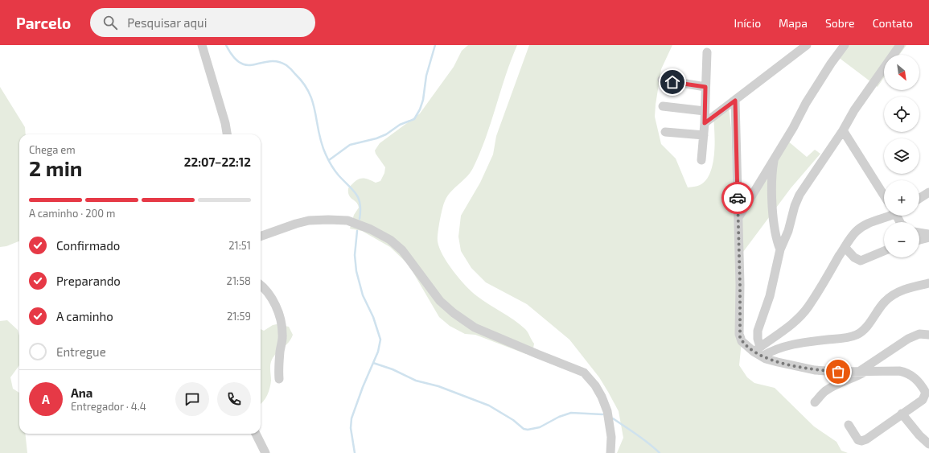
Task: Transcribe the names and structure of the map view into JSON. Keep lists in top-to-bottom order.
{
  "north": "bottom right",
  "page": {
    "header": "Parcelo",
    "search": "Pesquisar aqui",
    "nav": [
      "Início",
      "Mapa",
      "Sobre",
      "Contato"
    ],
    "map_buttons": ["+", "−"],
    "heading": ["2 min", "Chega em", "22:07–22:12"],
    "panel": ["Ana", "Entregador · 4.4"],
    "bar": "A caminho · 200 m",
    "list": [
      ["Confirmado", "21:51"],
      ["Preparando", "21:58"],
      ["A caminho", "21:59"],
      "Entregue"
    ],
    "round": "A"
  }
}
